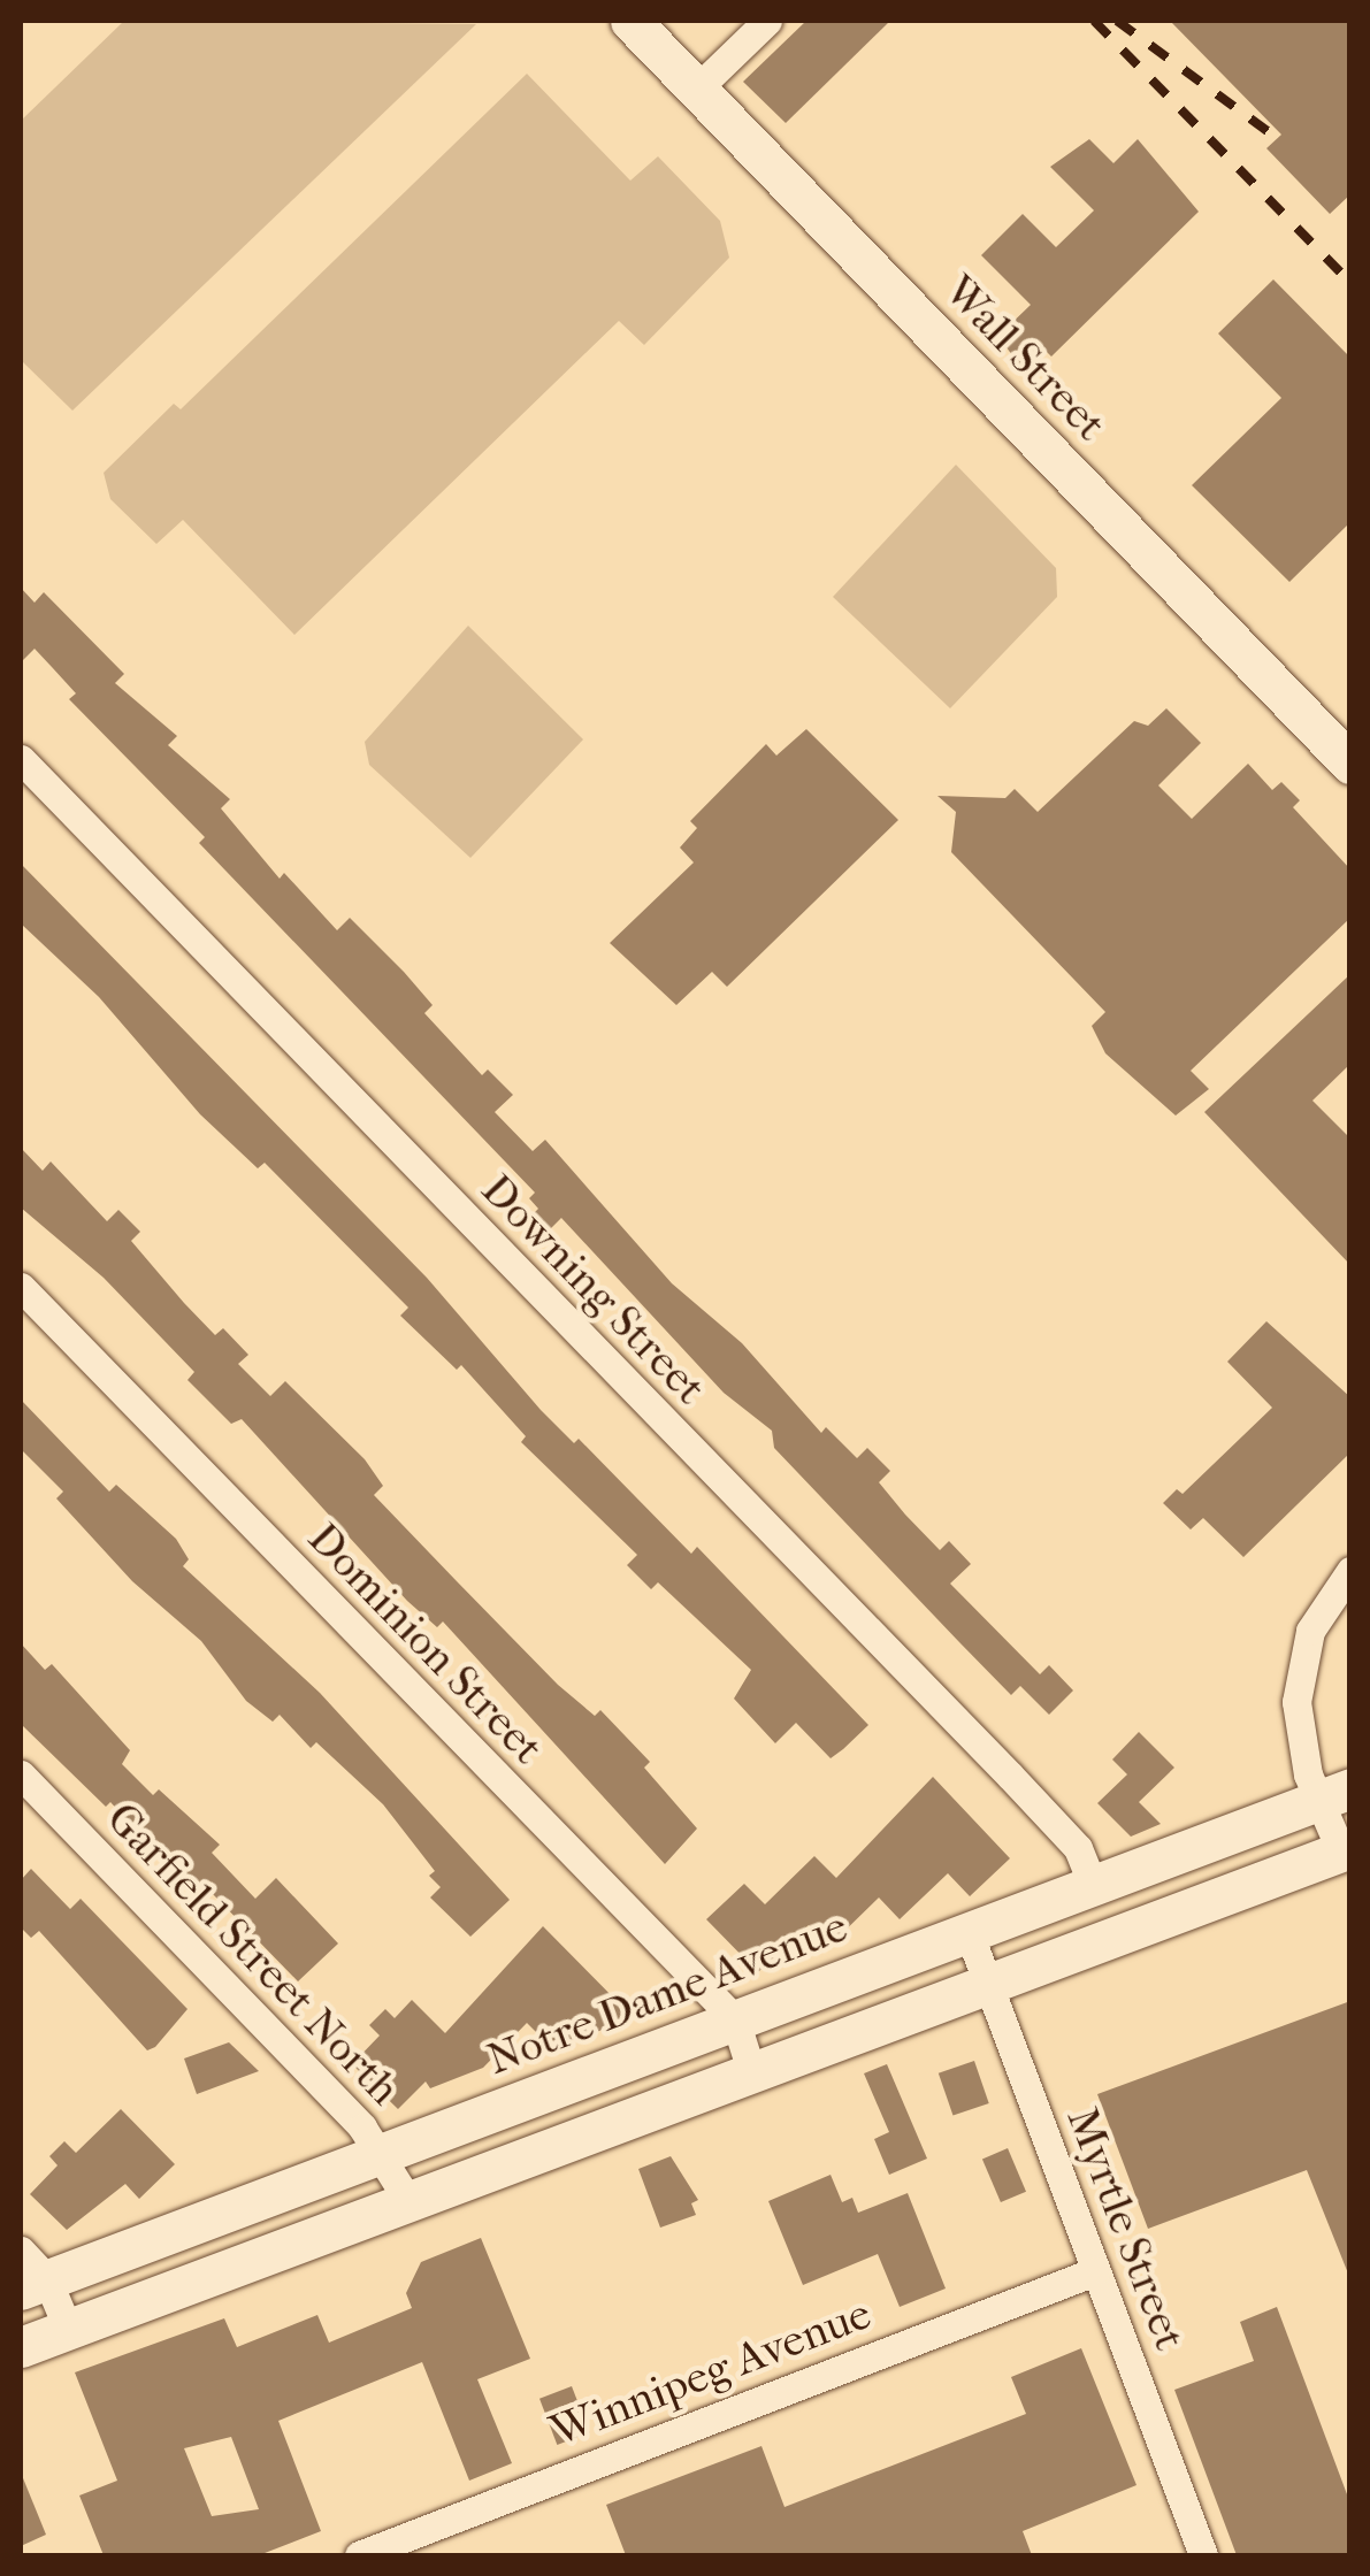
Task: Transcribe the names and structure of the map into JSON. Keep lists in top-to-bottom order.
{
  "streets": {
    "main road": ["Wall Street", "Notre Dame Avenue"],
    "street": [
      "Downing Street",
      "Dominion Street",
      "Garfield Street North",
      "Myrtle Street",
      "Winnipeg Avenue"
    ]
  },
  "crossings": [
    ["Downing Street", "Notre Dame Avenue"],
    ["Dominion Street", "Notre Dame Avenue"],
    ["Garfield Street North", "Notre Dame Avenue"],
    ["Notre Dame Avenue", "Myrtle Street"],
    ["Myrtle Street", "Winnipeg Avenue"]
  ]
}
